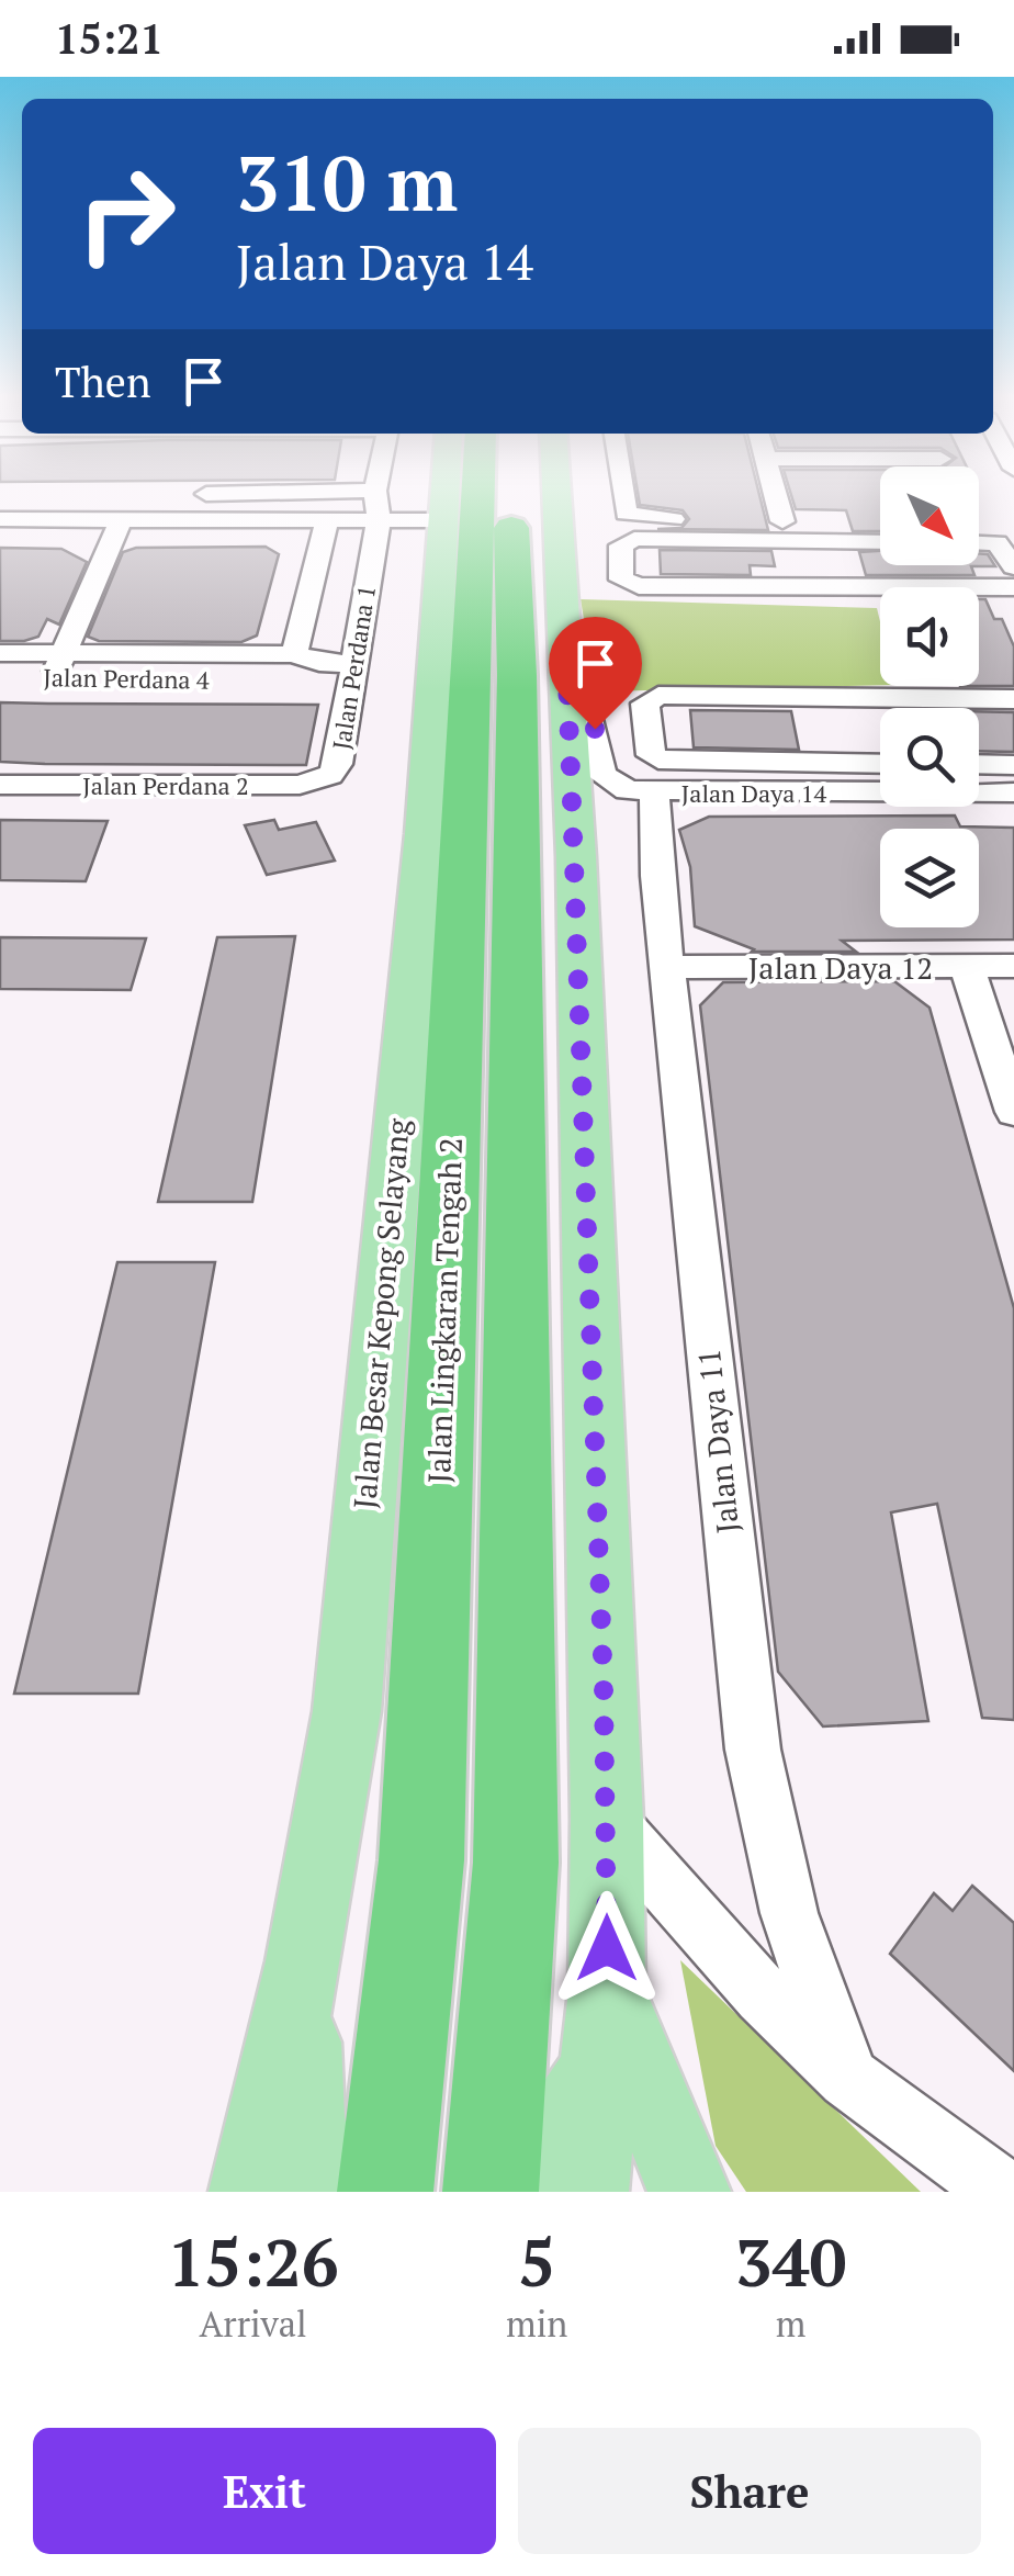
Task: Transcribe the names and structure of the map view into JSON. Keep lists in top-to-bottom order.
{
  "streets": {
    "highway": ["Jalan Lingkaran Tengah 2"],
    "main road": ["Jalan Besar Kepong Selayang"],
    "street": [
      "Jalan Perdana 1",
      "Jalan Perdana 4",
      "Jalan Perdana 2",
      "Jalan Daya 14",
      "Jalan Daya 12",
      "Jalan Daya 11"
    ]
  },
  "crossings": [
    ["Jalan Perdana 1", "Jalan Perdana 2"],
    ["Jalan Daya 14", "Jalan Lingkaran Tengah 2"],
    ["Jalan Daya 14", "Jalan Daya 11"],
    ["Jalan Daya 12", "Jalan Daya 11"]
  ],
  "north": "bottom right",
  "page": {
    "status": "15:21",
    "turn": ["310 m", "Jalan Daya 14"],
    "then": "Then",
    "eta": [
      "15:26",
      "Arrival",
      "5",
      "min",
      "340",
      "m"
    ],
    "buttons": ["Exit", "Share"]
  }
}
